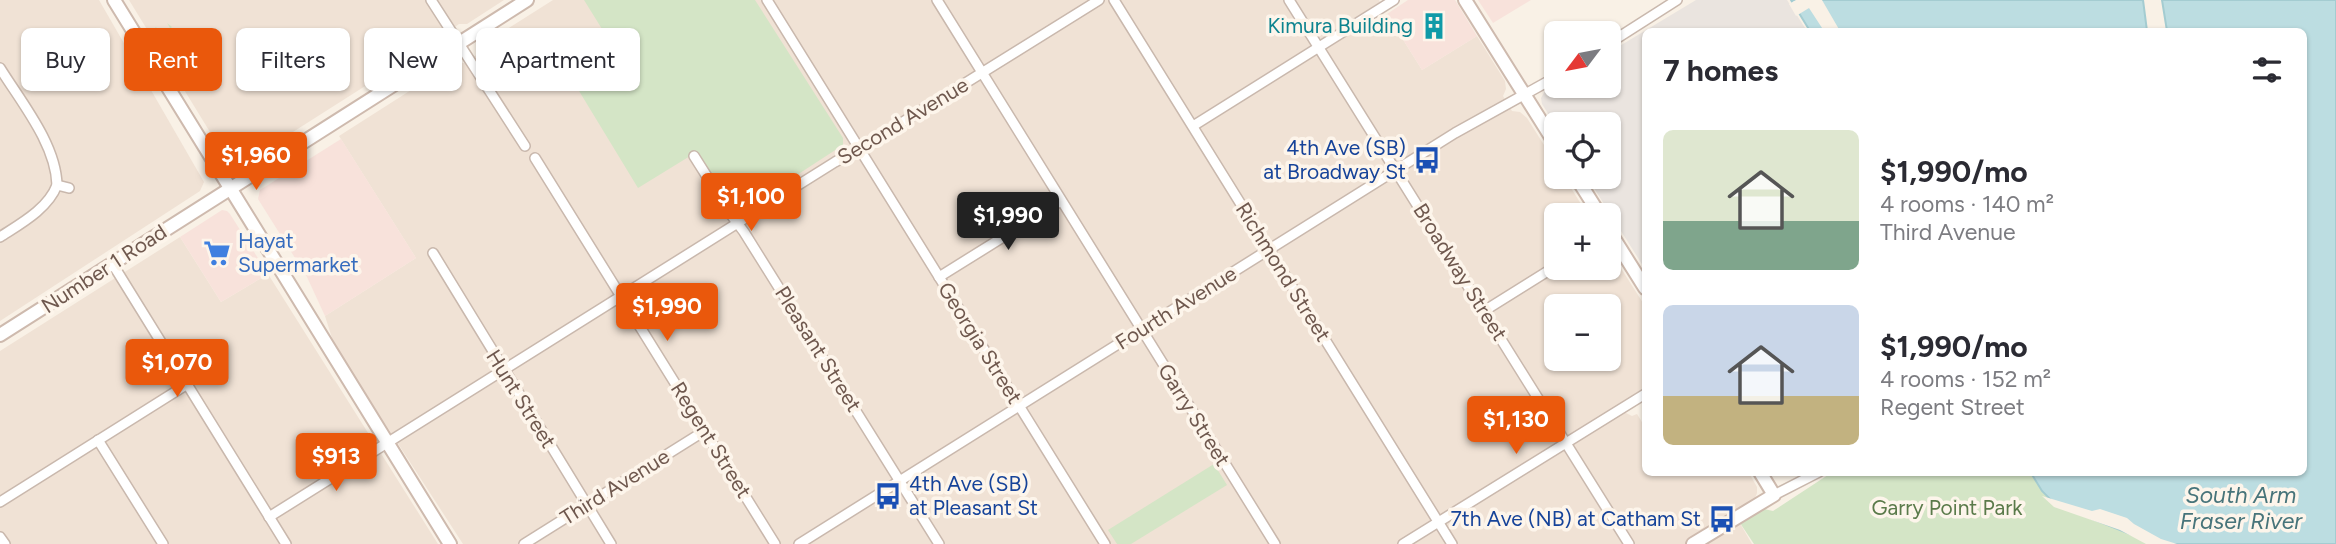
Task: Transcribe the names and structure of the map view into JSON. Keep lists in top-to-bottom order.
{
  "streets": {
    "street": [
      "Second Avenue",
      "Number 1 Road",
      "Richmond Street",
      "Broadway Street",
      "Fourth Avenue",
      "Georgia Street",
      "Pleasant Street",
      "Hunt Street",
      "Garry Street",
      "Regent Street",
      "Third Avenue"
    ]
  },
  "crossings": [
    ["Second Avenue", "Georgia Street"],
    ["Second Avenue", "Pleasant Street"],
    ["Second Avenue", "Hunt Street"],
    ["Second Avenue", "Garry Street"],
    ["Second Avenue", "Regent Street"],
    ["Richmond Street", "Fourth Avenue"],
    ["Broadway Street", "Fourth Avenue"],
    ["Fourth Avenue", "Georgia Street"],
    ["Fourth Avenue", "Pleasant Street"],
    ["Fourth Avenue", "Garry Street"],
    ["Hunt Street", "Third Avenue"],
    ["Regent Street", "Third Avenue"]
  ],
  "water": ["South Arm Fraser River"],
  "parks": ["Garry Point Park"],
  "places": {
    "building": ["Kimura Building"],
    "bus stop": ["4th Ave (SB) at Broadway St", "4th Ave (SB) at Pleasant St", "7th Ave (NB) at Catham St"],
    "supermarket": ["Hayat Supermarket"]
  },
  "north": "bottom left",
  "page": {
    "map_buttons": ["+", "−"],
    "chip": [
      "Buy",
      "Rent",
      "Filters",
      "New",
      "Apartment"
    ],
    "heading": "7 homes",
    "list": [
      {
        "name": "$1,990/mo",
        "note": "4 rooms · 140 m² · Third Avenue"
      },
      {
        "name": "$1,990/mo",
        "note": "4 rooms · 152 m² · Regent Street"
      }
    ],
    "price": [
      "$1,960",
      "$1,100",
      "$1,990",
      "$1,990",
      "$1,070",
      "$1,130",
      "$913"
    ]
  }
}
